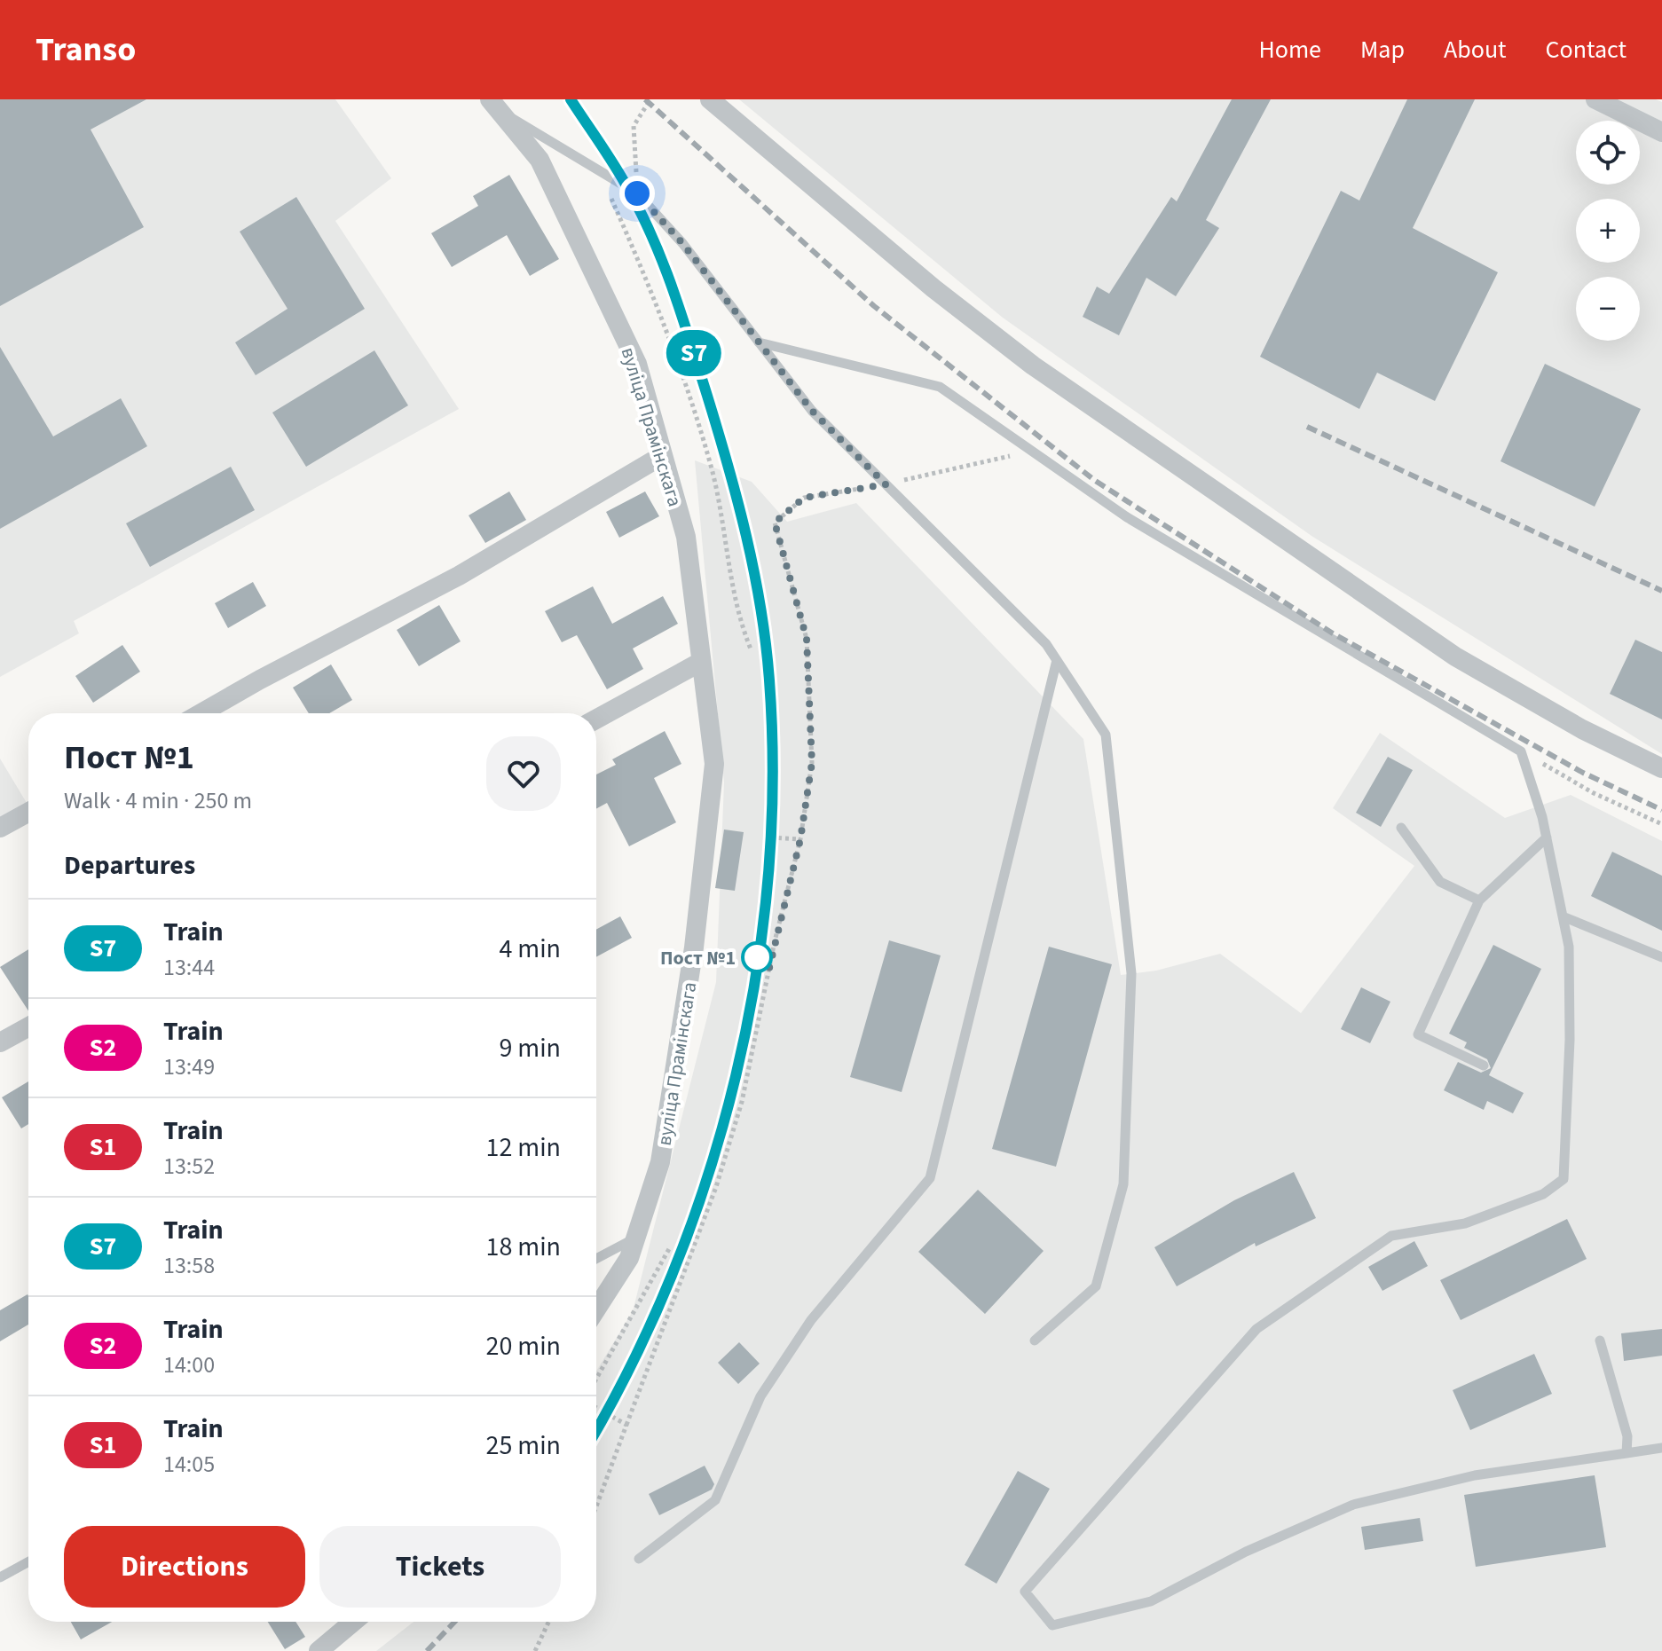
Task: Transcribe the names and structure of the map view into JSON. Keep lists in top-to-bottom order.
{
  "streets": {
    "street": ["вуліца Прамінскага"]
  },
  "places": ["Пост №1"],
  "page": {
    "header": "Transo",
    "nav": [
      "Home",
      "Map",
      "About",
      "Contact"
    ],
    "on_map": "S7",
    "map_buttons": ["+", "−"],
    "heading": [
      ["Пост №1", "Walk · 4 min · 250 m"],
      "Departures"
    ],
    "list": [
      {
        "mark": "S7",
        "name": "Train",
        "note": "13:44",
        "value": "4 min"
      },
      {
        "mark": "S2",
        "name": "Train",
        "note": "13:49",
        "value": "9 min"
      },
      {
        "mark": "S1",
        "name": "Train",
        "note": "13:52",
        "value": "12 min"
      },
      {
        "mark": "S7",
        "name": "Train",
        "note": "13:58",
        "value": "18 min"
      },
      {
        "mark": "S2",
        "name": "Train",
        "note": "14:00",
        "value": "20 min"
      },
      {
        "mark": "S1",
        "name": "Train",
        "note": "14:05",
        "value": "25 min"
      }
    ],
    "buttons": ["Directions", "Tickets"]
  }
}
